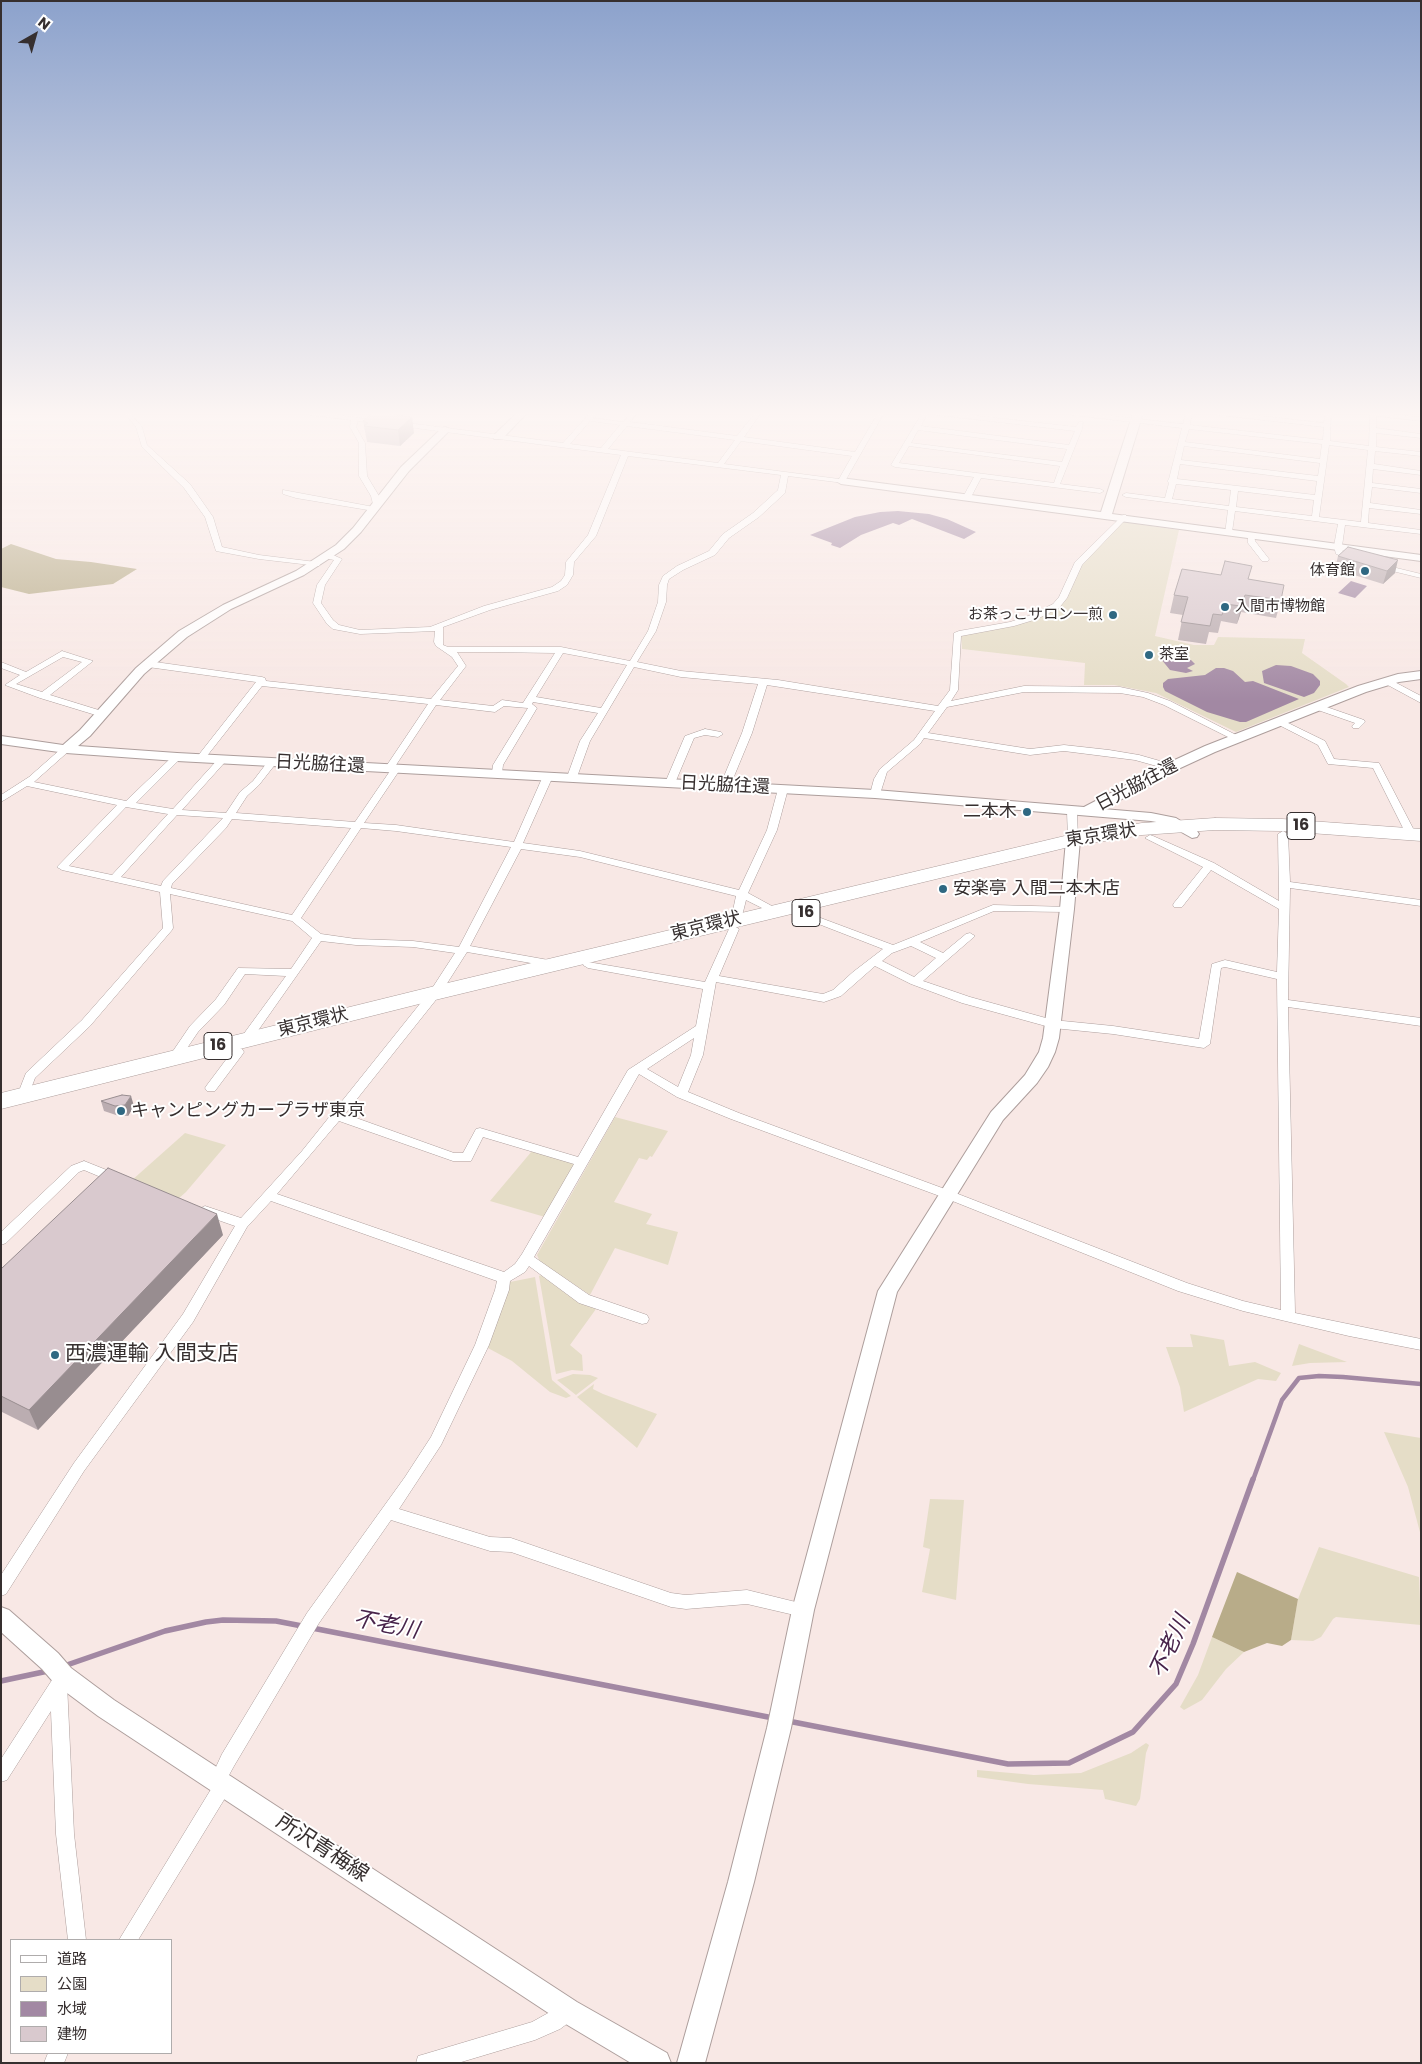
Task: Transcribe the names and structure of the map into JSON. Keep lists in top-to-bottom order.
{
  "streets": {
    "highway": ["16", "東京環状"],
    "street": ["日光脇往還", "所沢青梅線"]
  },
  "water": ["不老川"],
  "places": [
    "体育館",
    "入間市博物館",
    "お茶っこサロン一煎",
    "茶室",
    "二本木",
    "安楽亭 入間二本木店",
    "キャンピングカープラザ東京",
    "西濃運輸 入間支店"
  ],
  "legend": [
    "道路",
    "公園",
    "水域",
    "建物"
  ],
  "north": "top right"
}
